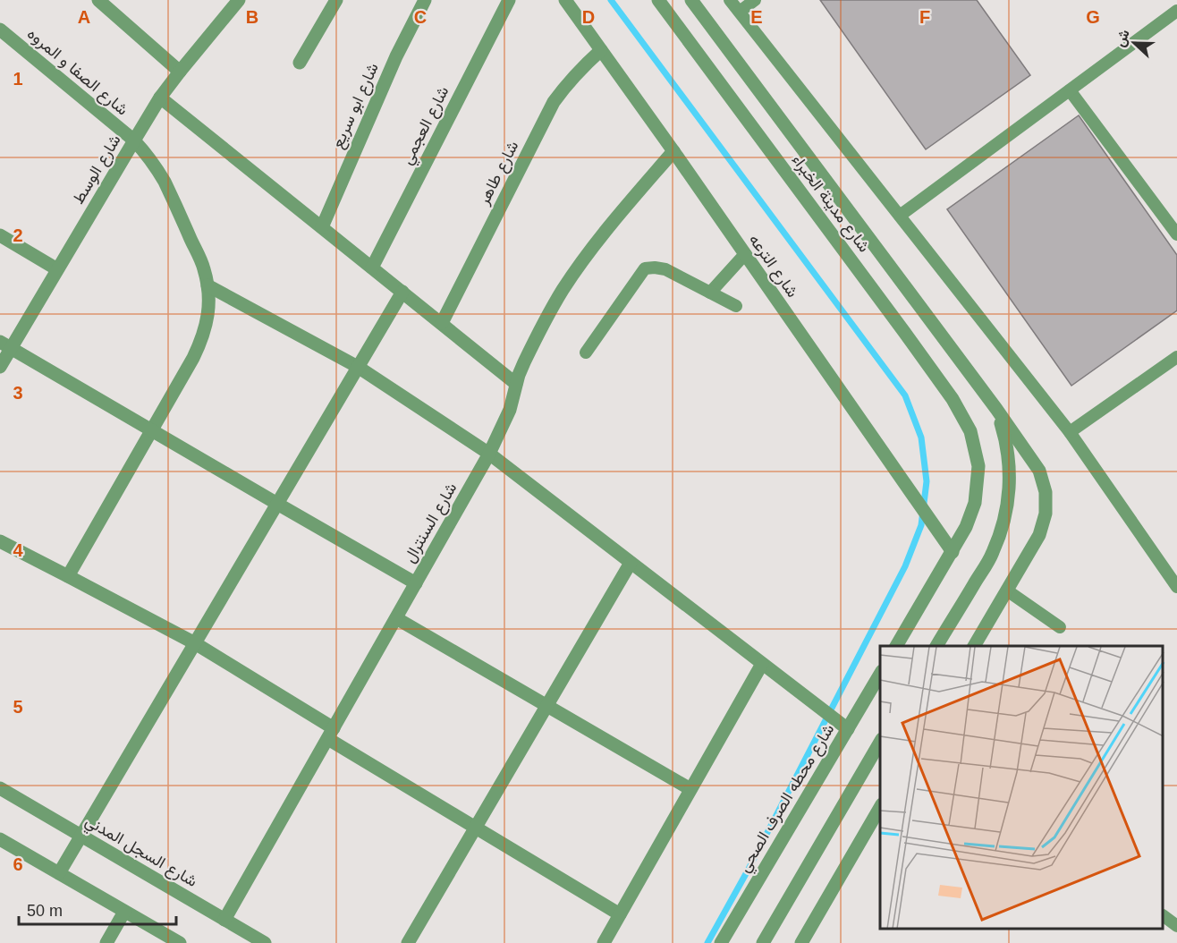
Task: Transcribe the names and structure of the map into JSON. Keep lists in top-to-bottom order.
{
  "streets": {
    "street": [
      "شارع الصفا و المروه",
      "شارع ابو سريع",
      "شارع العجمي",
      "شارع الوسط",
      "شارع طاهر",
      "شارع مدينة الخبراء",
      "شارع الترعه",
      "شارع السنترال",
      "شارع محطه الصرف الصحي",
      "شارع السجل المدني"
    ]
  },
  "crossings": [
    ["شارع الصفا و المروه", "شارع الوسط"],
    ["شارع طاهر", "شارع الترعه"],
    ["شارع مدينة الخبراء", "شارع الترعه"],
    ["شارع الترعه", "شارع السنترال"],
    ["شارع السنترال", "شارع السجل المدني"]
  ],
  "scale_bar": "50 m",
  "north": "left",
  "grid": {
    "columns": [
      "A",
      "B",
      "C",
      "D",
      "E",
      "F",
      "G"
    ],
    "rows": [
      "1",
      "2",
      "3",
      "4",
      "5",
      "6"
    ]
  }
}
